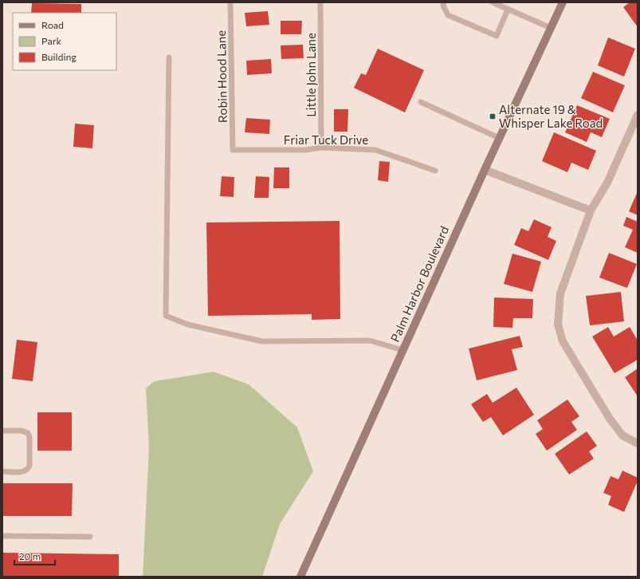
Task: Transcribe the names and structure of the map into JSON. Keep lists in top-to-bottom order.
{
  "streets": {
    "main road": ["Palm Harbor Boulevard"],
    "lane": ["Little John Lane", "Robin Hood Lane", "Friar Tuck Drive"]
  },
  "crossings": [
    ["Little John Lane", "Friar Tuck Drive"],
    ["Robin Hood Lane", "Friar Tuck Drive"]
  ],
  "places": {
    "transit": ["Alternate 19 & Whisper Lake Road"]
  },
  "legend": ["Road", "Park", "Building"],
  "scale_bar": "20 m"
}
